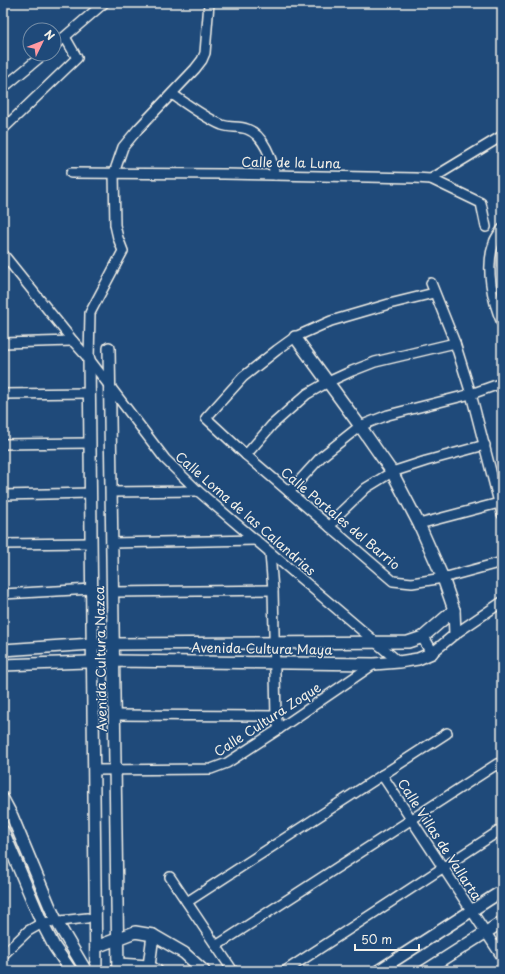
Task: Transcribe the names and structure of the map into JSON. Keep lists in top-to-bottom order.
{
  "streets": {
    "street": [
      "Calle de la Luna",
      "Calle Loma de las Calandrias",
      "Calle Portales del Barrio",
      "Avenida Cultura Maya",
      "Avenida Cultura Nazca",
      "Calle Cultura Zoque",
      "Calle Villas de Vallarta"
    ]
  },
  "crossings": [
    ["Calle Loma de las Calandrias", "Avenida Cultura Maya"],
    ["Calle Loma de las Calandrias", "Avenida Cultura Nazca"],
    ["Avenida Cultura Maya", "Avenida Cultura Nazca"],
    ["Avenida Cultura Maya", "Calle Cultura Zoque"],
    ["Avenida Cultura Nazca", "Calle Cultura Zoque"]
  ],
  "scale_bar": "50 m",
  "north": "top right"
}
